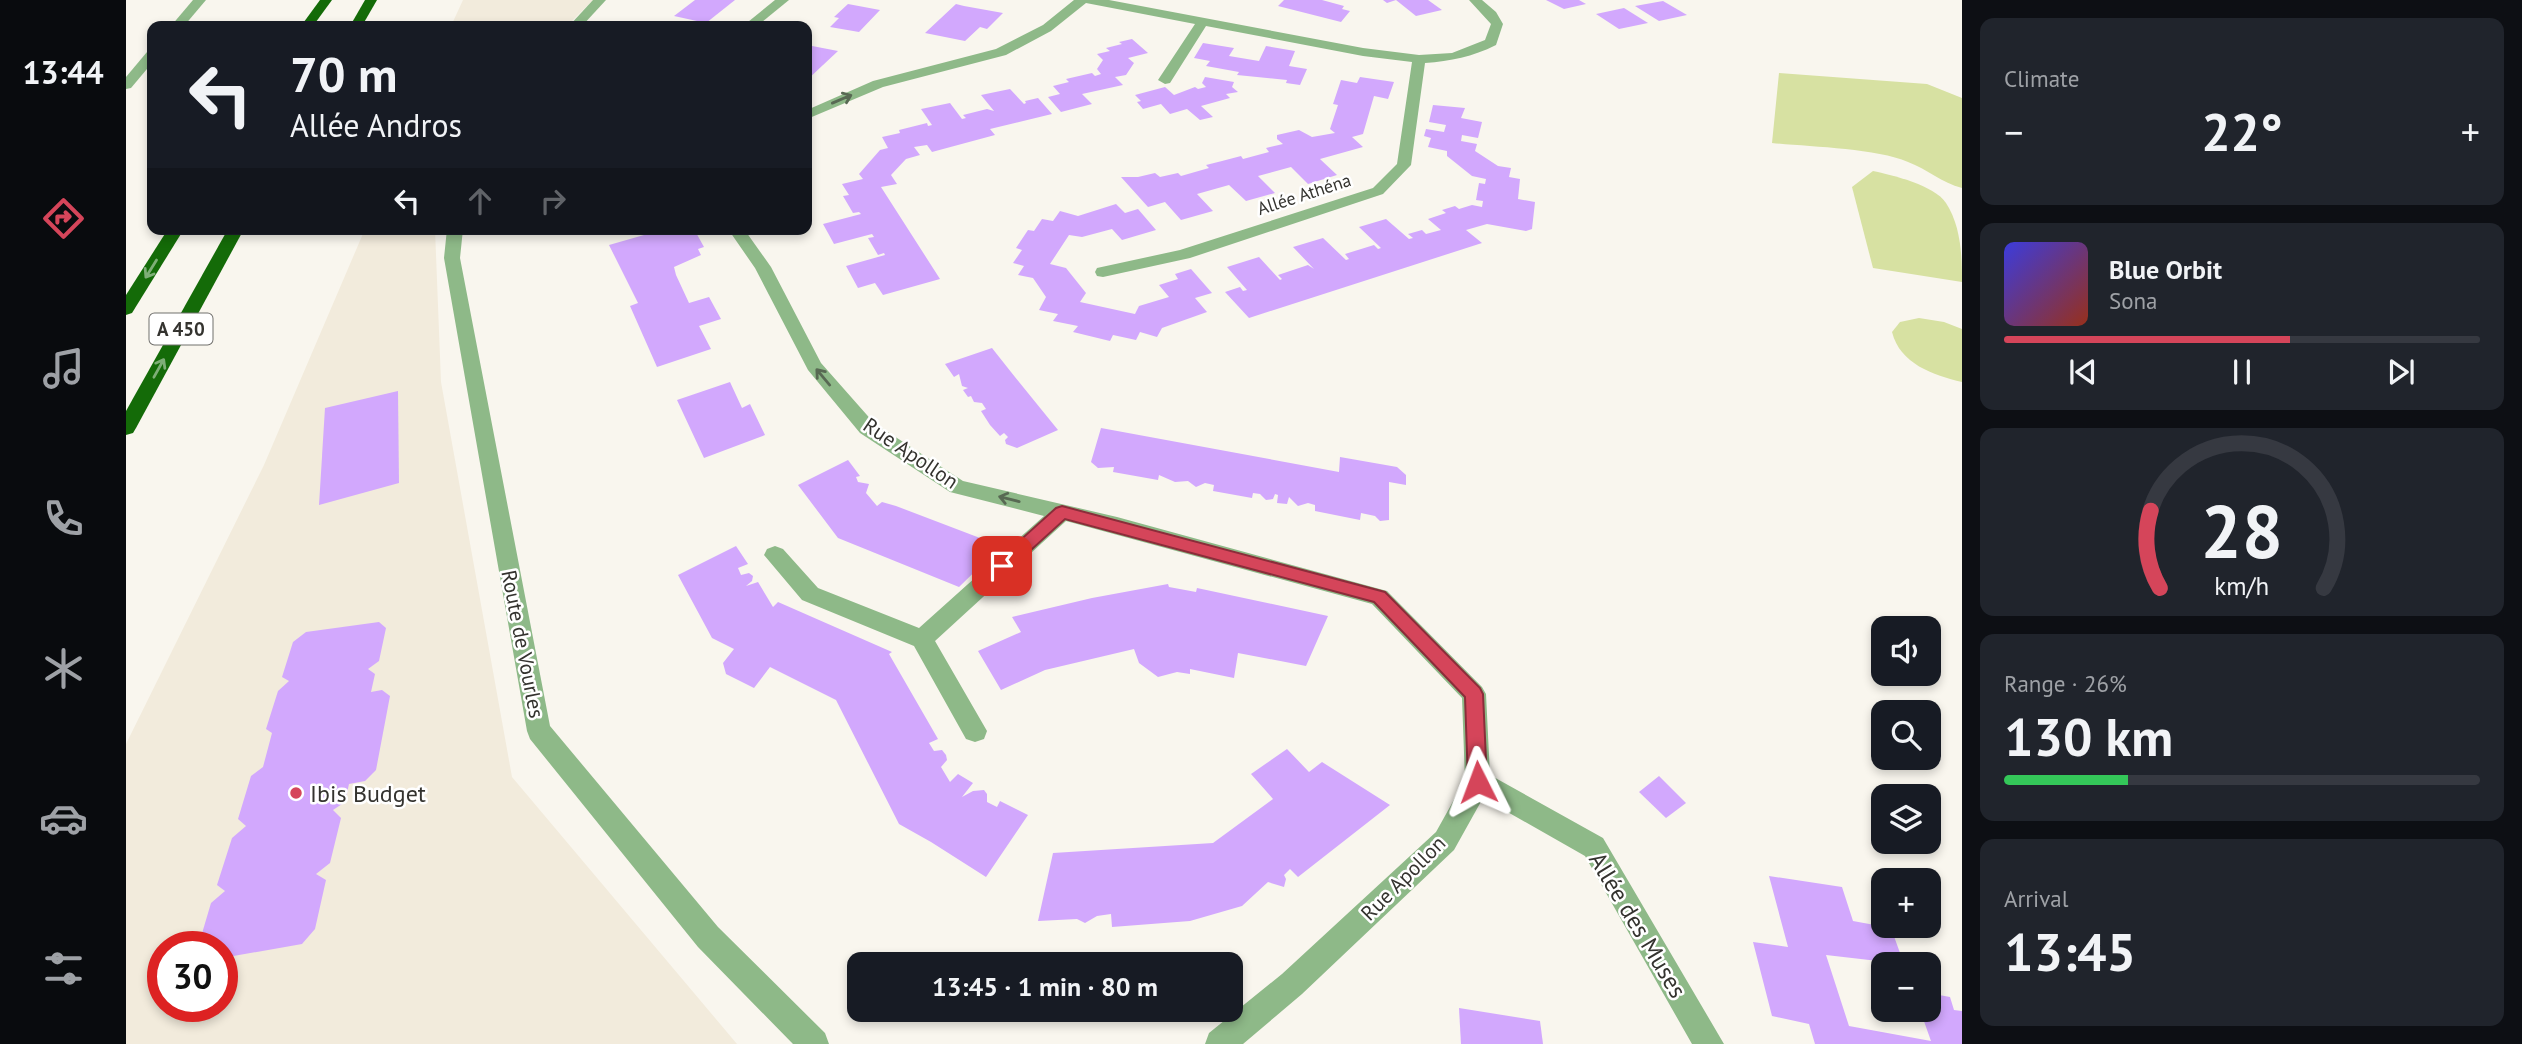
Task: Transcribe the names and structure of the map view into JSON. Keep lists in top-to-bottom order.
{
  "streets": {
    "highway": ["A 450"],
    "street": [
      "Allée Athéna",
      "Rue Apollon",
      "Route de Vourles",
      "Allée des Muses"
    ]
  },
  "crossings": [
    ["Rue Apollon", "Allée des Muses"]
  ],
  "places": ["Ibis Budget"],
  "page": {
    "tabs": "13:44",
    "tile": [
      "Climate",
      ["Range · 26%", "130 km"],
      ["Arrival", "13:45"]
    ],
    "turn": ["70 m", "Allée Andros"],
    "heat": ["−", "22°", "+"],
    "song": ["Blue Orbit", "Sona"],
    "map_buttons": ["+", "−"],
    "limit": "30",
    "trip": "13:45 · 1 min · 80 m",
    "gauge": ["28", "km/h"]
  }
}
